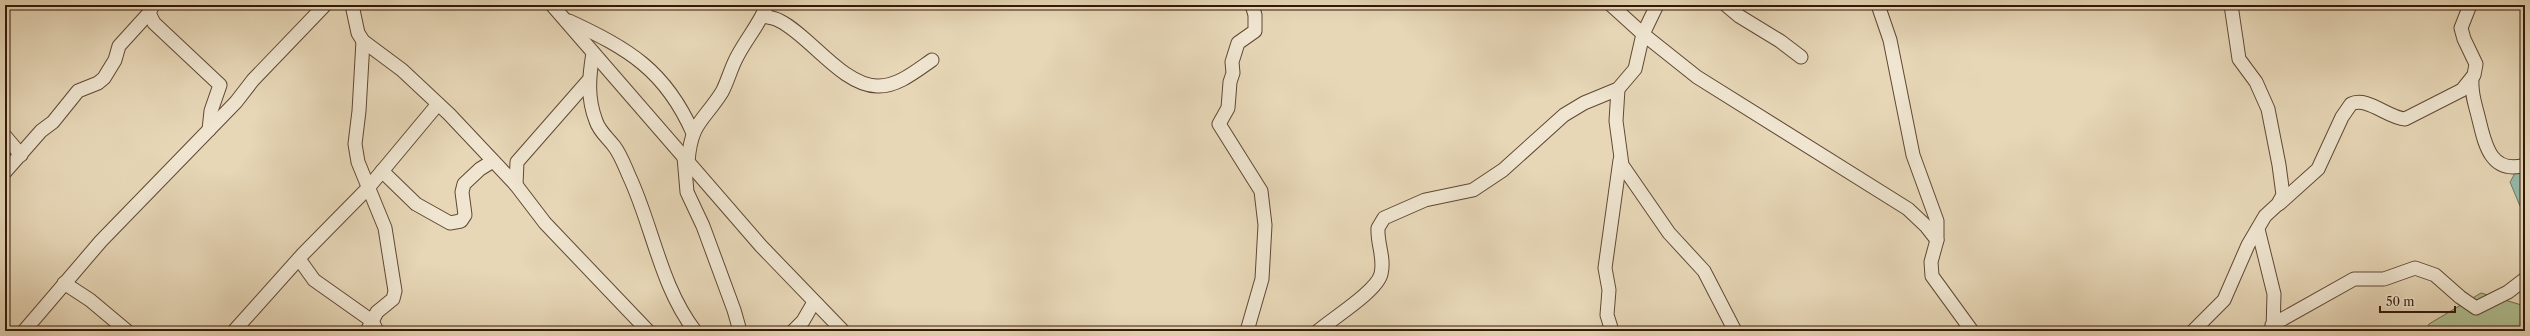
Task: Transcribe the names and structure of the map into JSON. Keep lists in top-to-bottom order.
{
  "scale_bar": "50 m"
}
